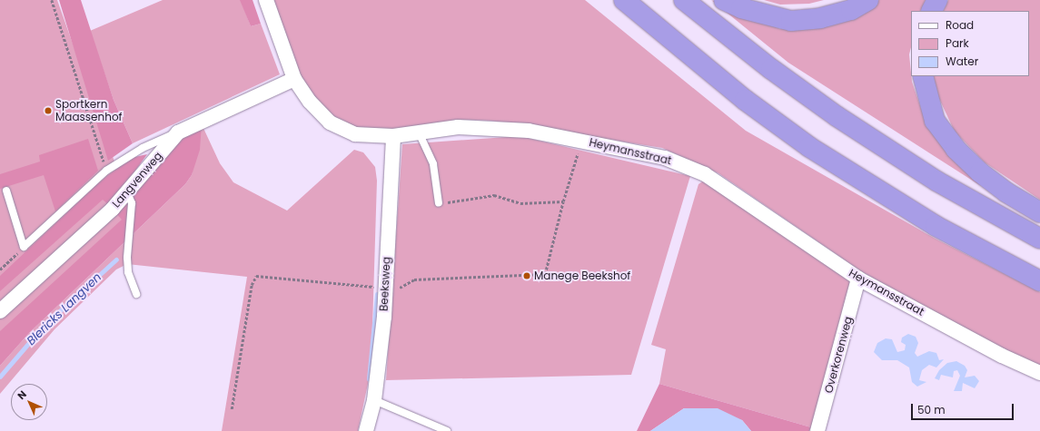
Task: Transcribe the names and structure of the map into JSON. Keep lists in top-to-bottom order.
{
  "streets": {
    "street": [
      "Heymansstraat",
      "Langvenweg",
      "Beeksweg",
      "Overkorenweg"
    ]
  },
  "crossings": [
    ["Heymansstraat", "Langvenweg"],
    ["Heymansstraat", "Beeksweg"],
    ["Heymansstraat", "Overkorenweg"]
  ],
  "water": ["Blericks Langven"],
  "places": ["Sportkern Maassenhof", "Manege Beekshof"],
  "legend": ["Road", "Park", "Water"],
  "scale_bar": "50 m",
  "north": "top left"
}
